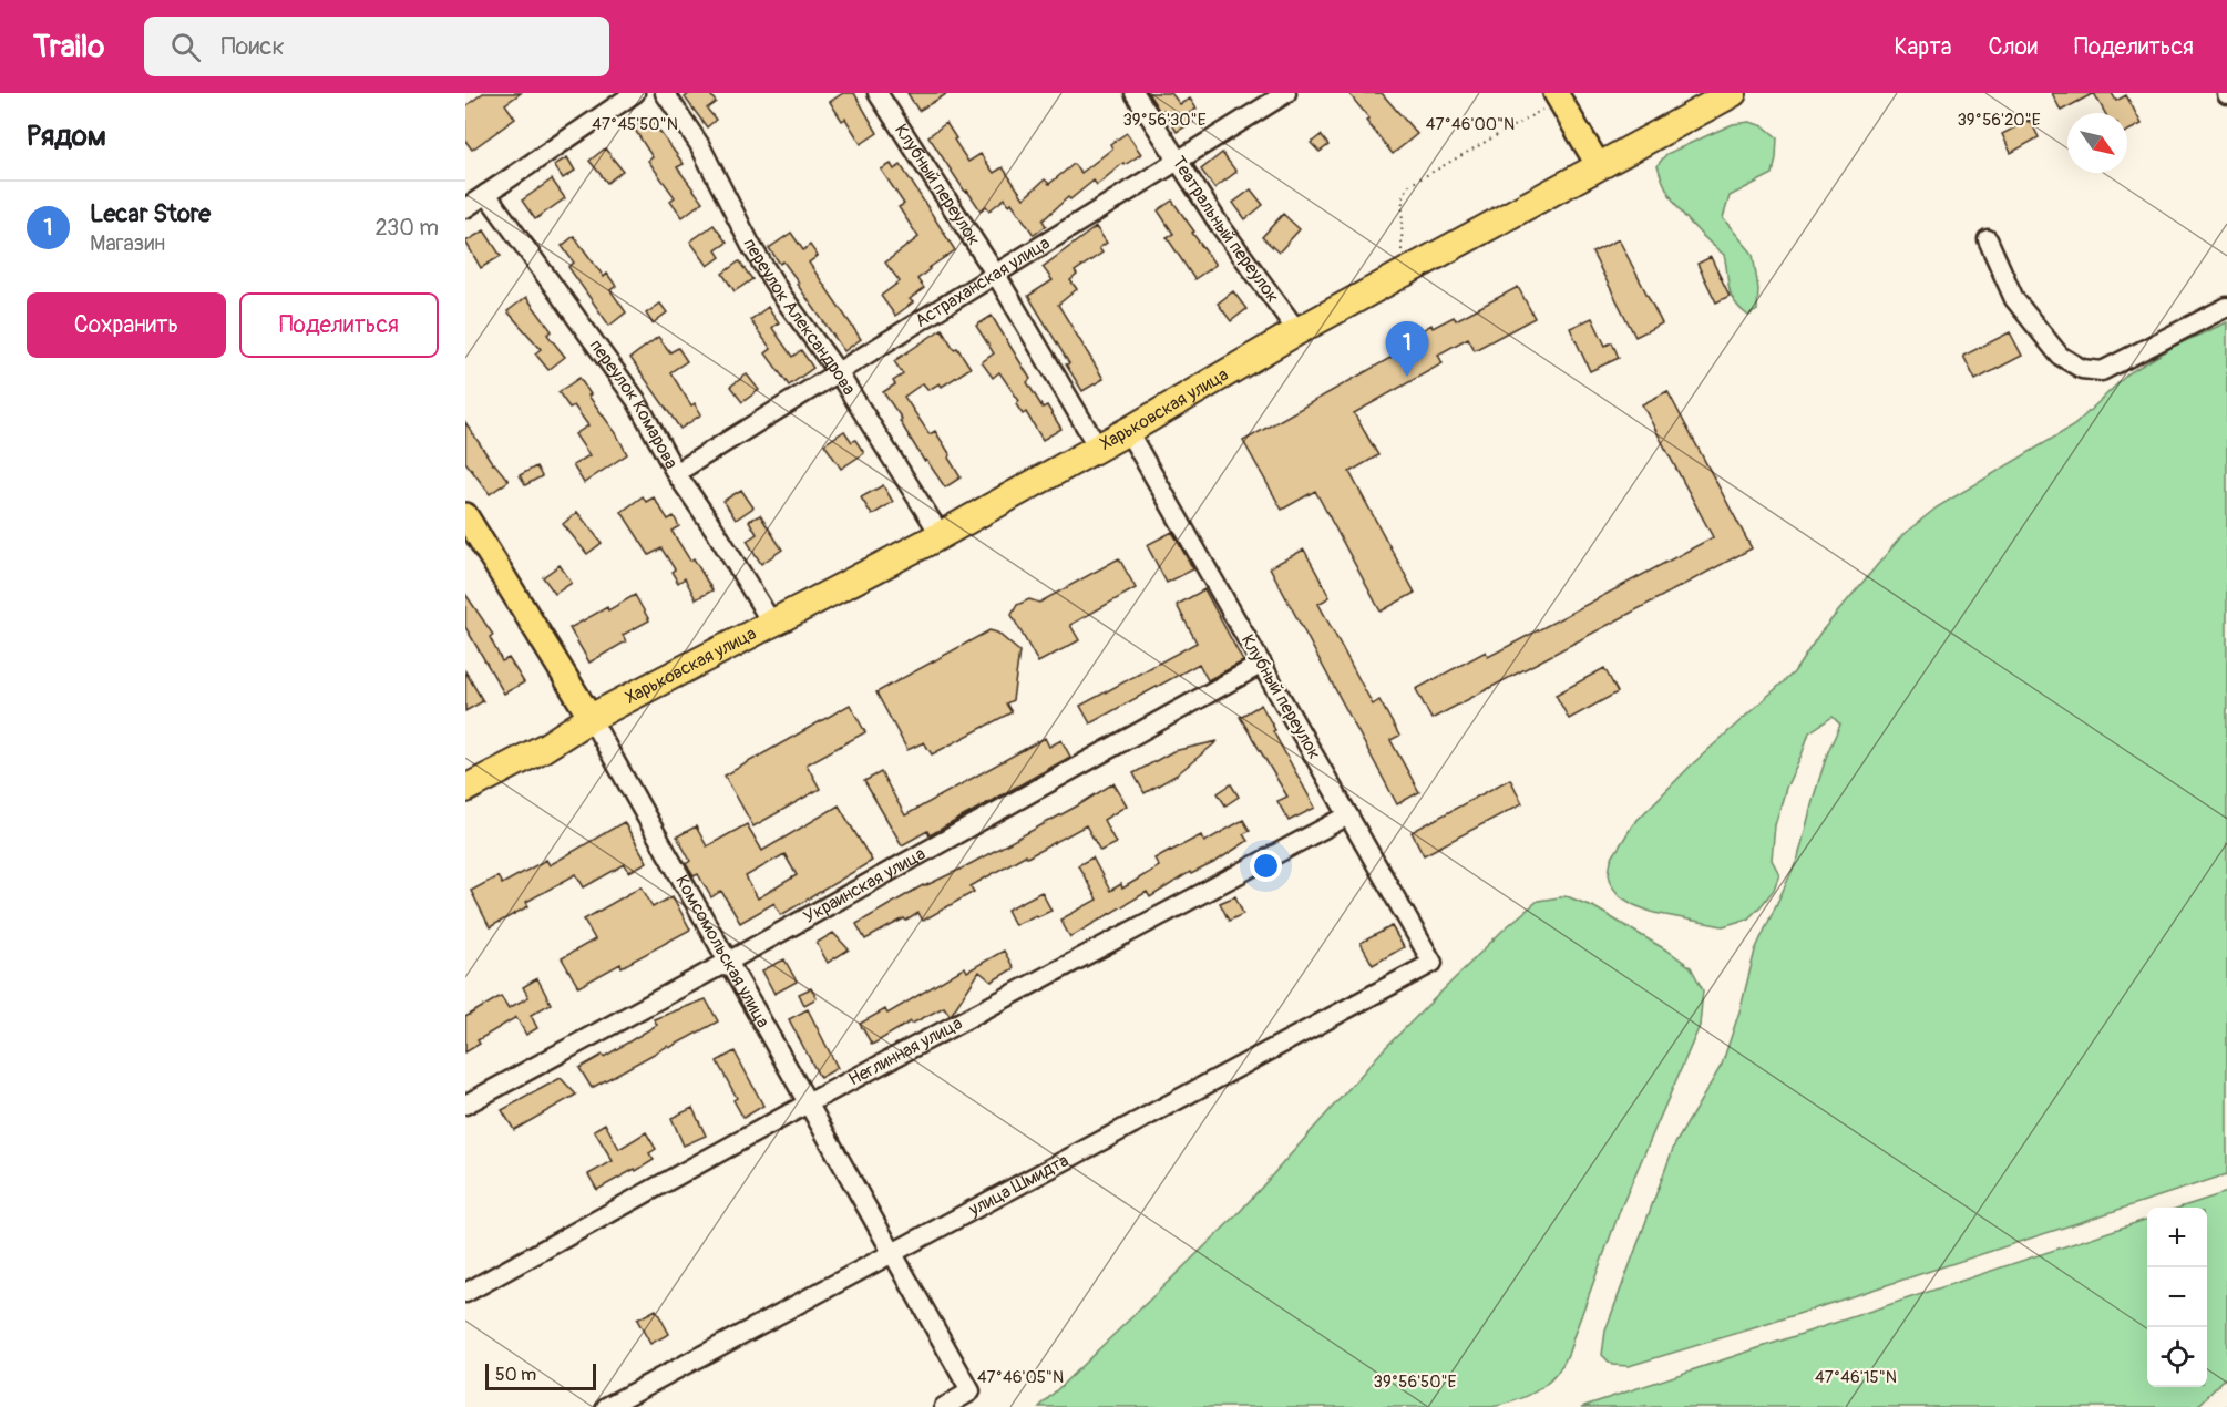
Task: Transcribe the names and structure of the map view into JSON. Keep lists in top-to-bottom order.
{
  "streets": {
    "highway": ["Харьковская улица"],
    "main road": ["Комсомольская улица"],
    "street": [
      "Клубный переулок",
      "Театральный переулок",
      "Астраханская улица",
      "переулок Александрова",
      "переулок Комарова",
      "Украинская улица",
      "Неглинная улица",
      "улица Шмидта"
    ]
  },
  "crossings": [
    ["Клубный переулок", "Астраханская улица"],
    ["Клубный переулок", "Харьковская улица"],
    ["Клубный переулок", "Украинская улица"],
    ["Клубный переулок", "Неглинная улица"],
    ["Клубный переулок", "улица Шмидта"],
    ["Театральный переулок", "Астраханская улица"],
    ["Театральный переулок", "Харьковская улица"],
    ["Астраханская улица", "переулок Александрова"],
    ["Астраханская улица", "переулок Комарова"],
    ["переулок Александрова", "Харьковская улица"],
    ["переулок Комарова", "Харьковская улица"],
    ["Харьковская улица", "Комсомольская улица"],
    ["Украинская улица", "Комсомольская улица"],
    ["Комсомольская улица", "Неглинная улица"],
    ["Комсомольская улица", "улица Шмидта"]
  ],
  "scale_bar": "50 m",
  "north": "bottom right",
  "page": {
    "header": "Trailo",
    "search": "Поиск",
    "nav": ["Карта", "Слои", "Поделиться"],
    "heading": "Рядом",
    "list": [
      {
        "mark": "1",
        "name": "Lecar Store",
        "note": "Магазин",
        "value": "230 m"
      }
    ],
    "buttons": ["Сохранить", "Поделиться"],
    "pins": "1",
    "map_buttons": ["+", "−"],
    "scale": "50 m"
  },
  "coordinates": [
    "39°56'20\"E",
    "39°56'30\"E",
    "47°45'50\"N",
    "47°46'00\"N",
    "47°46'05\"N",
    "47°46'15\"N",
    "39°56'50\"E"
  ]
}
